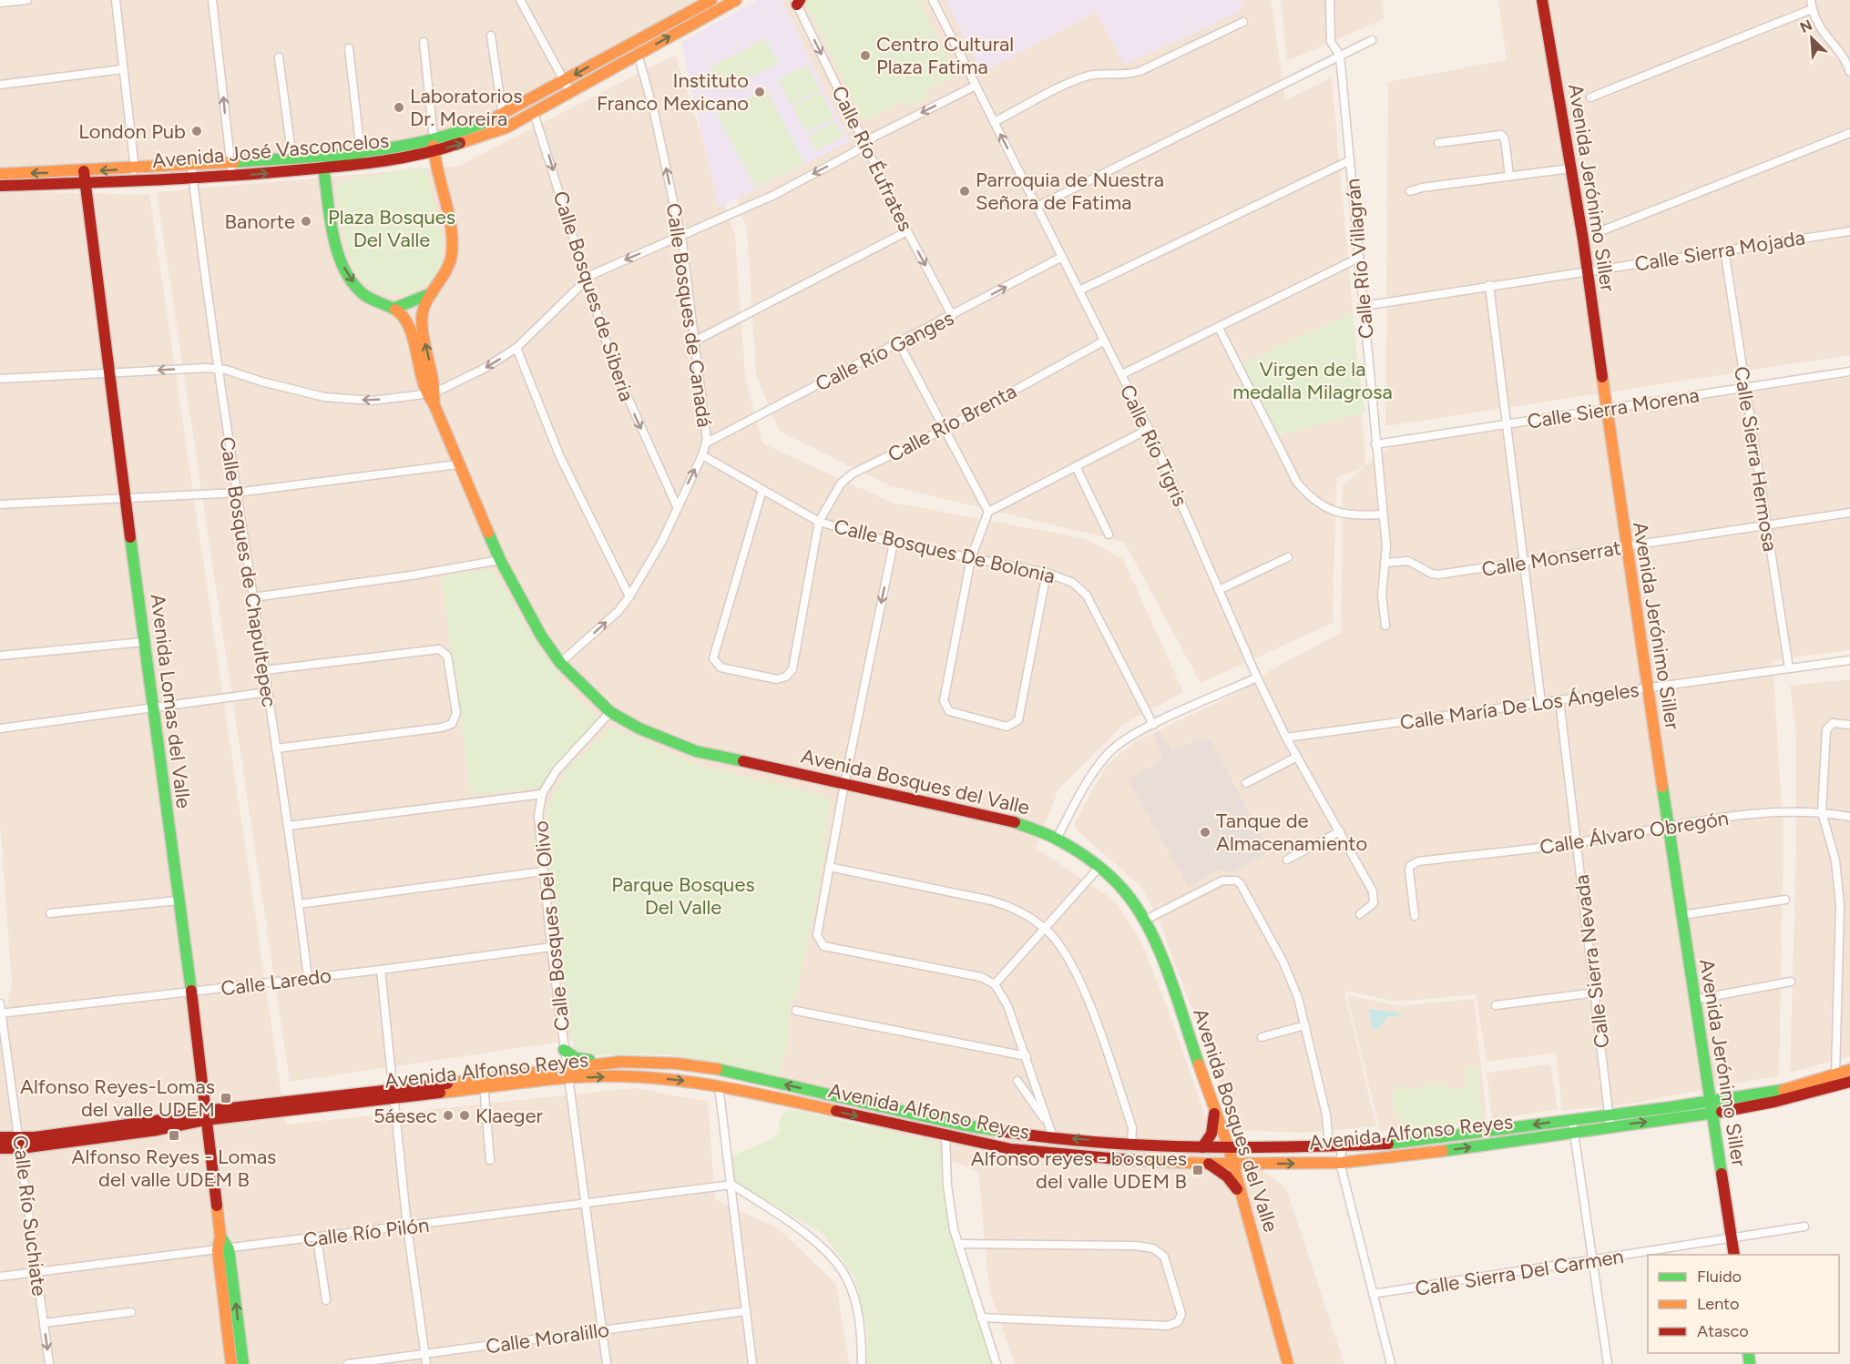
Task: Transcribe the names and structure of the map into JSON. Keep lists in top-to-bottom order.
{
  "streets": {
    "main road": [
      "Avenida José Vasconcelos",
      "Avenida Jerónimo Siller",
      "Avenida Lomas del Valle",
      "Avenida Bosques del Valle",
      "Avenida Alfonso Reyes"
    ],
    "street": [
      "Calle Río Éufrates",
      "Calle Sierra Mojada",
      "Calle Río Villagrán",
      "Calle Bosques de Siberia",
      "Calle Bosques de Canadá",
      "Calle Río Ganges",
      "Calle Sierra Morena",
      "Calle Río Brenta",
      "Calle Río Tigris",
      "Calle Sierra Hermosa",
      "Calle Bosques De Bolonia",
      "Calle Monserrat",
      "Calle Bosques de Chapultepec",
      "Calle María De Los Ángeles",
      "Calle Álvaro Obregón",
      "Calle Bosques Del Olivo",
      "Calle Sierra Nevada",
      "Calle Laredo",
      "Calle Río Suchiate",
      "Calle Río Pilón",
      "Calle Sierra Del Carmen",
      "Calle Moralillo"
    ]
  },
  "crossings": [
    ["Avenida José Vasconcelos", "Calle Bosques de Siberia"],
    ["Avenida José Vasconcelos", "Calle Bosques de Canadá"],
    ["Avenida José Vasconcelos", "Calle Bosques de Chapultepec"],
    ["Avenida José Vasconcelos", "Avenida Lomas del Valle"],
    ["Calle Río Éufrates", "Calle Río Ganges"],
    ["Avenida Jerónimo Siller", "Calle Sierra Mojada"],
    ["Avenida Jerónimo Siller", "Calle Sierra Morena"],
    ["Avenida Jerónimo Siller", "Calle Monserrat"],
    ["Avenida Jerónimo Siller", "Calle María De Los Ángeles"],
    ["Avenida Jerónimo Siller", "Calle Álvaro Obregón"],
    ["Avenida Jerónimo Siller", "Avenida Alfonso Reyes"],
    ["Avenida Jerónimo Siller", "Calle Sierra Del Carmen"],
    ["Calle Sierra Mojada", "Calle Río Villagrán"],
    ["Calle Sierra Mojada", "Calle Sierra Hermosa"],
    ["Calle Río Villagrán", "Calle Sierra Morena"],
    ["Calle Río Villagrán", "Calle Monserrat"],
    ["Calle Bosques de Siberia", "Calle Bosques de Canadá"],
    ["Calle Bosques de Canadá", "Calle Río Ganges"],
    ["Calle Bosques de Canadá", "Calle Bosques De Bolonia"],
    ["Calle Bosques de Canadá", "Avenida Bosques del Valle"],
    ["Calle Río Ganges", "Calle Río Tigris"],
    ["Calle Sierra Morena", "Calle Sierra Hermosa"],
    ["Calle Río Brenta", "Calle Río Tigris"],
    ["Calle Río Brenta", "Calle Bosques De Bolonia"],
    ["Calle Río Tigris", "Calle María De Los Ángeles"],
    ["Calle Sierra Hermosa", "Calle Monserrat"],
    ["Calle Sierra Hermosa", "Calle María De Los Ángeles"],
    ["Calle Bosques de Chapultepec", "Calle Laredo"],
    ["Avenida Lomas del Valle", "Calle Laredo"],
    ["Avenida Lomas del Valle", "Avenida Alfonso Reyes"],
    ["Avenida Lomas del Valle", "Calle Río Pilón"],
    ["Calle María De Los Ángeles", "Calle Sierra Nevada"],
    ["Avenida Bosques del Valle", "Calle Bosques Del Olivo"],
    ["Avenida Bosques del Valle", "Avenida Alfonso Reyes"],
    ["Calle Álvaro Obregón", "Calle Sierra Nevada"],
    ["Calle Bosques Del Olivo", "Calle Laredo"],
    ["Calle Bosques Del Olivo", "Avenida Alfonso Reyes"],
    ["Calle Bosques Del Olivo", "Calle Río Pilón"],
    ["Calle Bosques Del Olivo", "Calle Moralillo"],
    ["Calle Sierra Nevada", "Avenida Alfonso Reyes"],
    ["Calle Laredo", "Calle Río Suchiate"],
    ["Avenida Alfonso Reyes", "Calle Río Suchiate"],
    ["Calle Río Suchiate", "Calle Río Pilón"]
  ],
  "one_way": ["Calle Río Éufrates", "Calle Bosques de Siberia", "Calle Bosques de Canadá"],
  "parks": ["Plaza Bosques Del Valle", "Virgen de la medalla Milagrosa", "Parque Bosques Del Valle"],
  "places": {
    "other": [
      "Centro Cultural Plaza Fatima",
      "Instituto Franco Mexicano",
      "Laboratorios Dr. Moreira",
      "London Pub",
      "Parroquia de Nuestra Señora de Fatima",
      "Banorte",
      "Tanque de Almacenamiento",
      "5áesec",
      "Klaeger"
    ],
    "transit": ["Alfonso Reyes-Lomas del valle UDEM", "Alfonso Reyes - Lomas del valle UDEM B", "Alfonso reyes - bosques del valle UDEM B"]
  },
  "legend": ["Fluido", "Lento", "Atasco"],
  "north": "top left"
}
